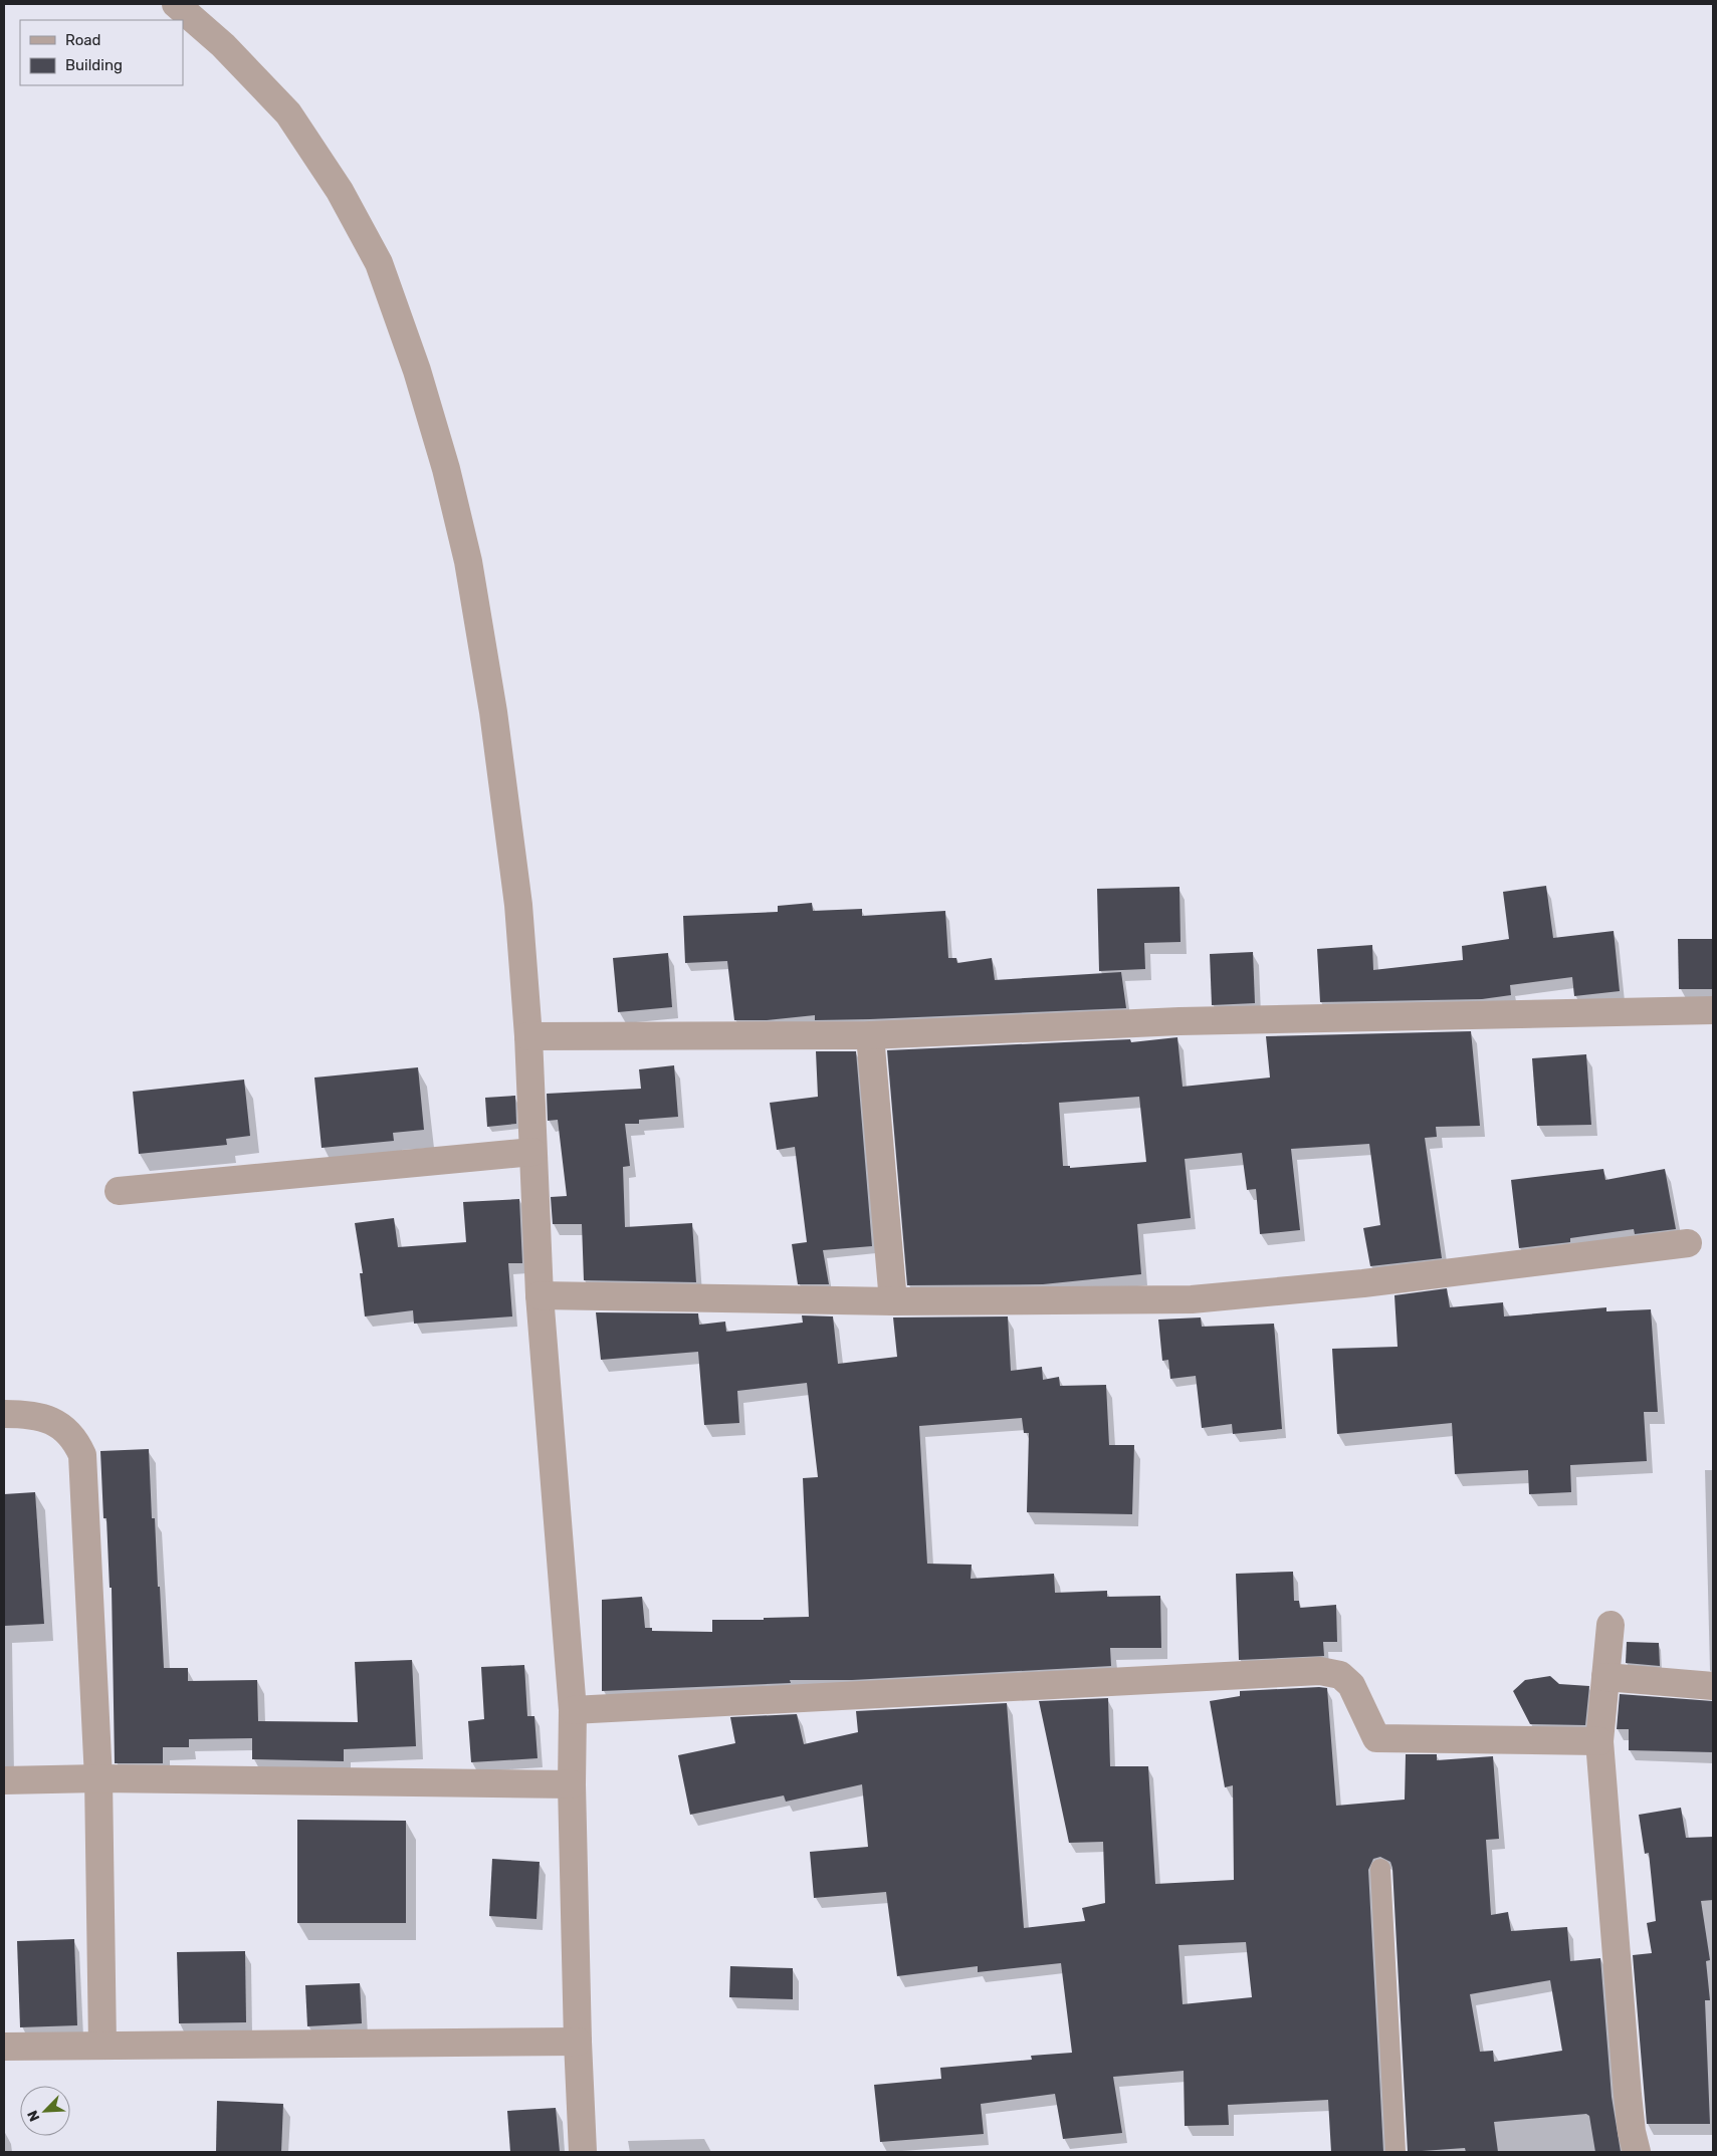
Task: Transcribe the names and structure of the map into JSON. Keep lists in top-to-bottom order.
{
  "legend": ["Road", "Building"],
  "north": "bottom left"
}
